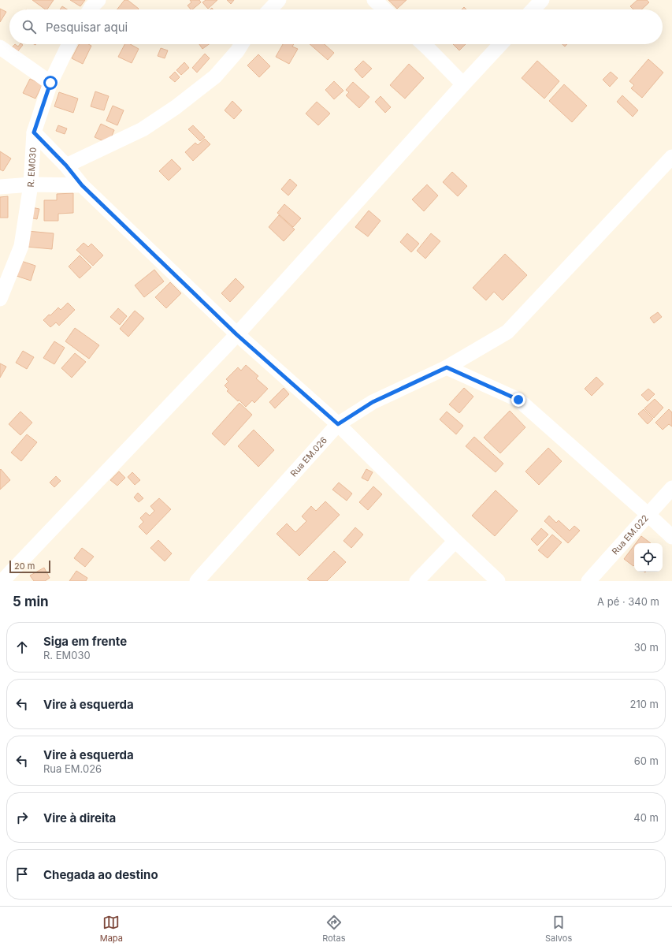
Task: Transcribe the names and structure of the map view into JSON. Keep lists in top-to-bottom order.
{
  "streets": {
    "street": ["R. EM030", "Rua EM.026", "Rua EM.022"]
  },
  "scale_bar": "20 m",
  "page": {
    "search": "Pesquisar aqui",
    "scale": "20 m",
    "heading": ["5 min", "A pé · 340 m"],
    "list": [
      ["Siga em frente", "R. EM030", "30 m"],
      ["Vire à esquerda", "210 m"],
      ["Vire à esquerda", "Rua EM.026", "60 m"],
      ["Vire à direita", "40 m"],
      "Chegada ao destino"
    ],
    "nav": ["Mapa", "Rotas", "Salvos"]
  }
}
